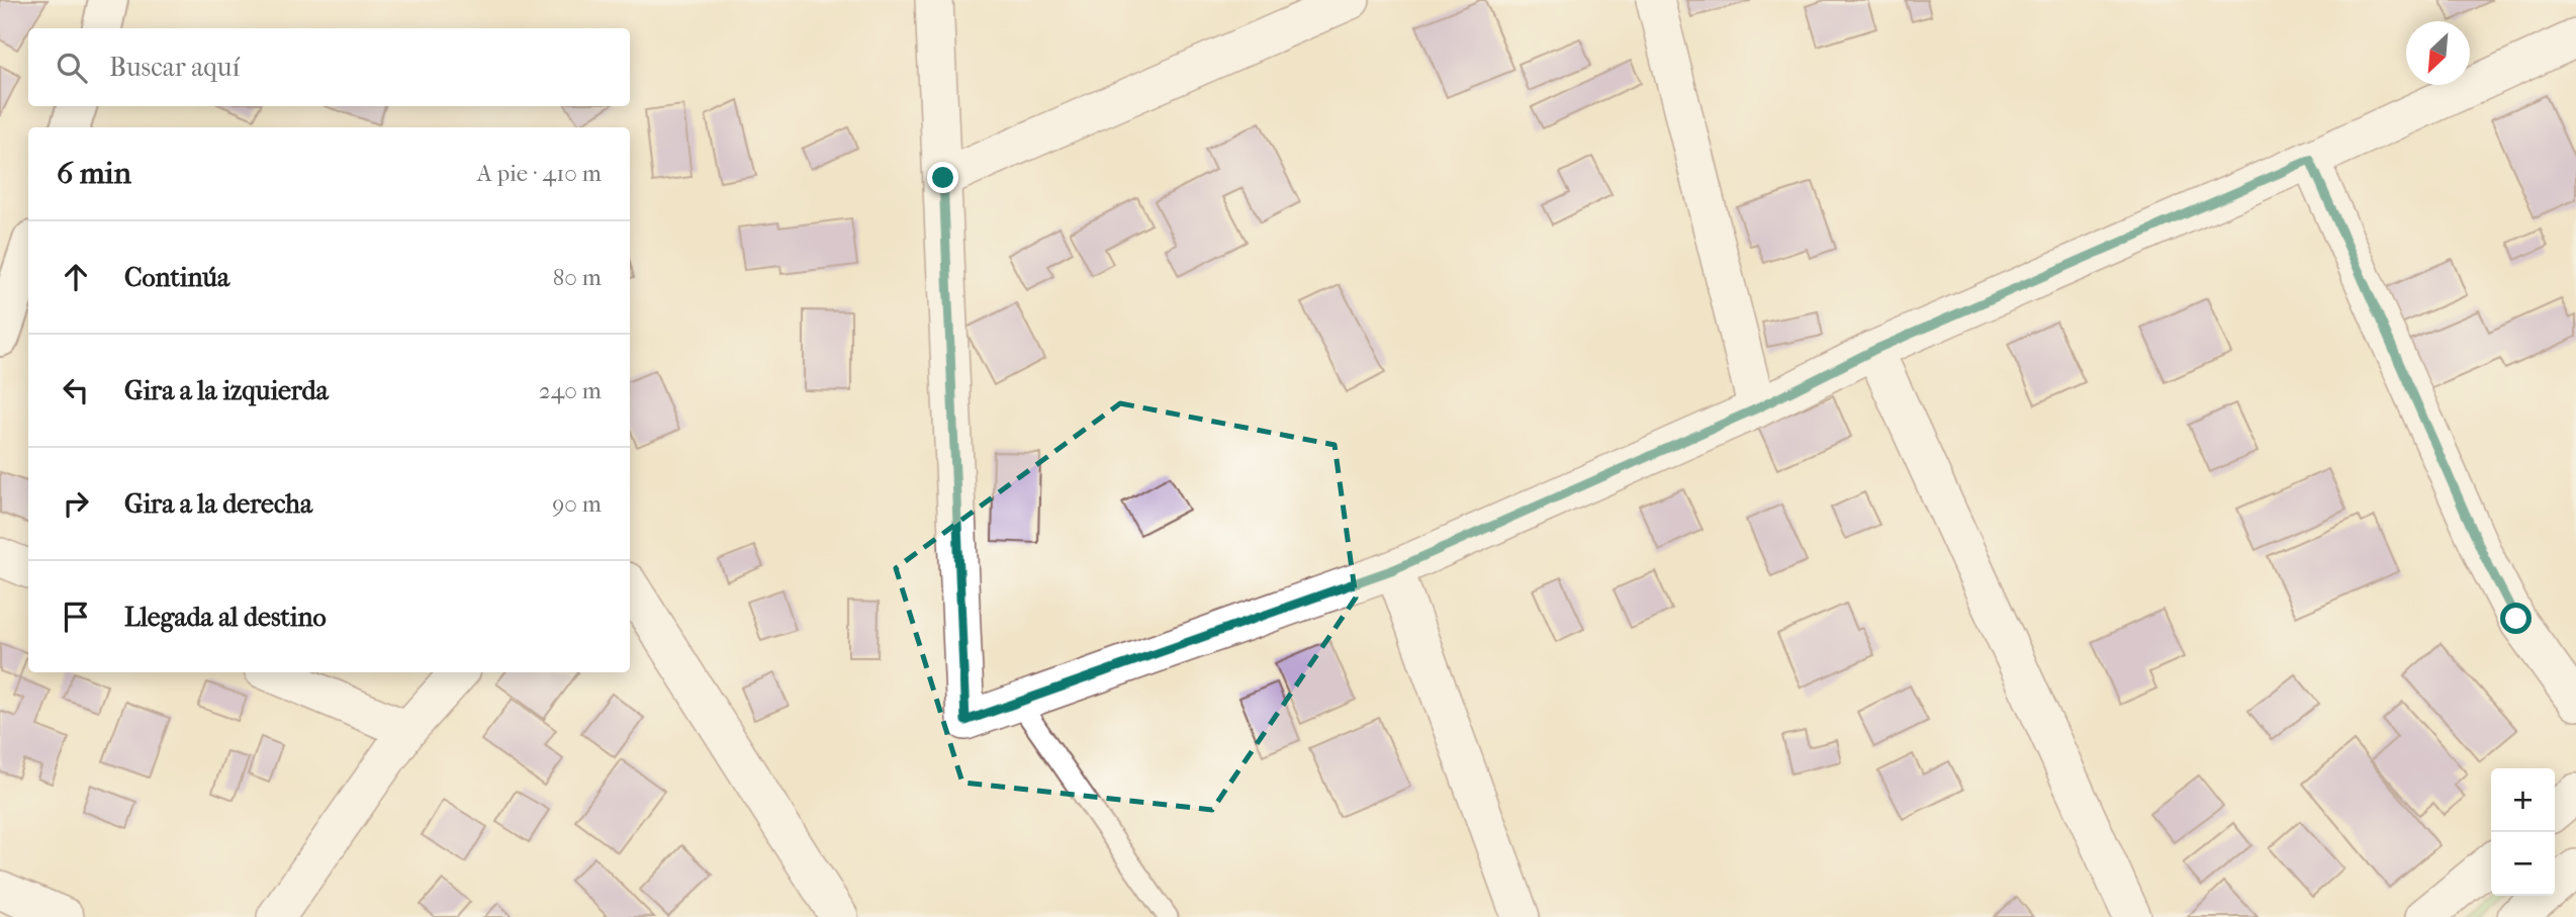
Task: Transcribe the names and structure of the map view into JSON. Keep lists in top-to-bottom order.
{
  "north": "bottom left",
  "page": {
    "search": "Buscar aquí",
    "heading": ["6 min", "A pie · 410 m"],
    "list": [
      ["Continúa", "80 m"],
      ["Gira a la izquierda", "240 m"],
      ["Gira a la derecha", "90 m"],
      "Llegada al destino"
    ],
    "map_buttons": ["+", "−"]
  }
}
